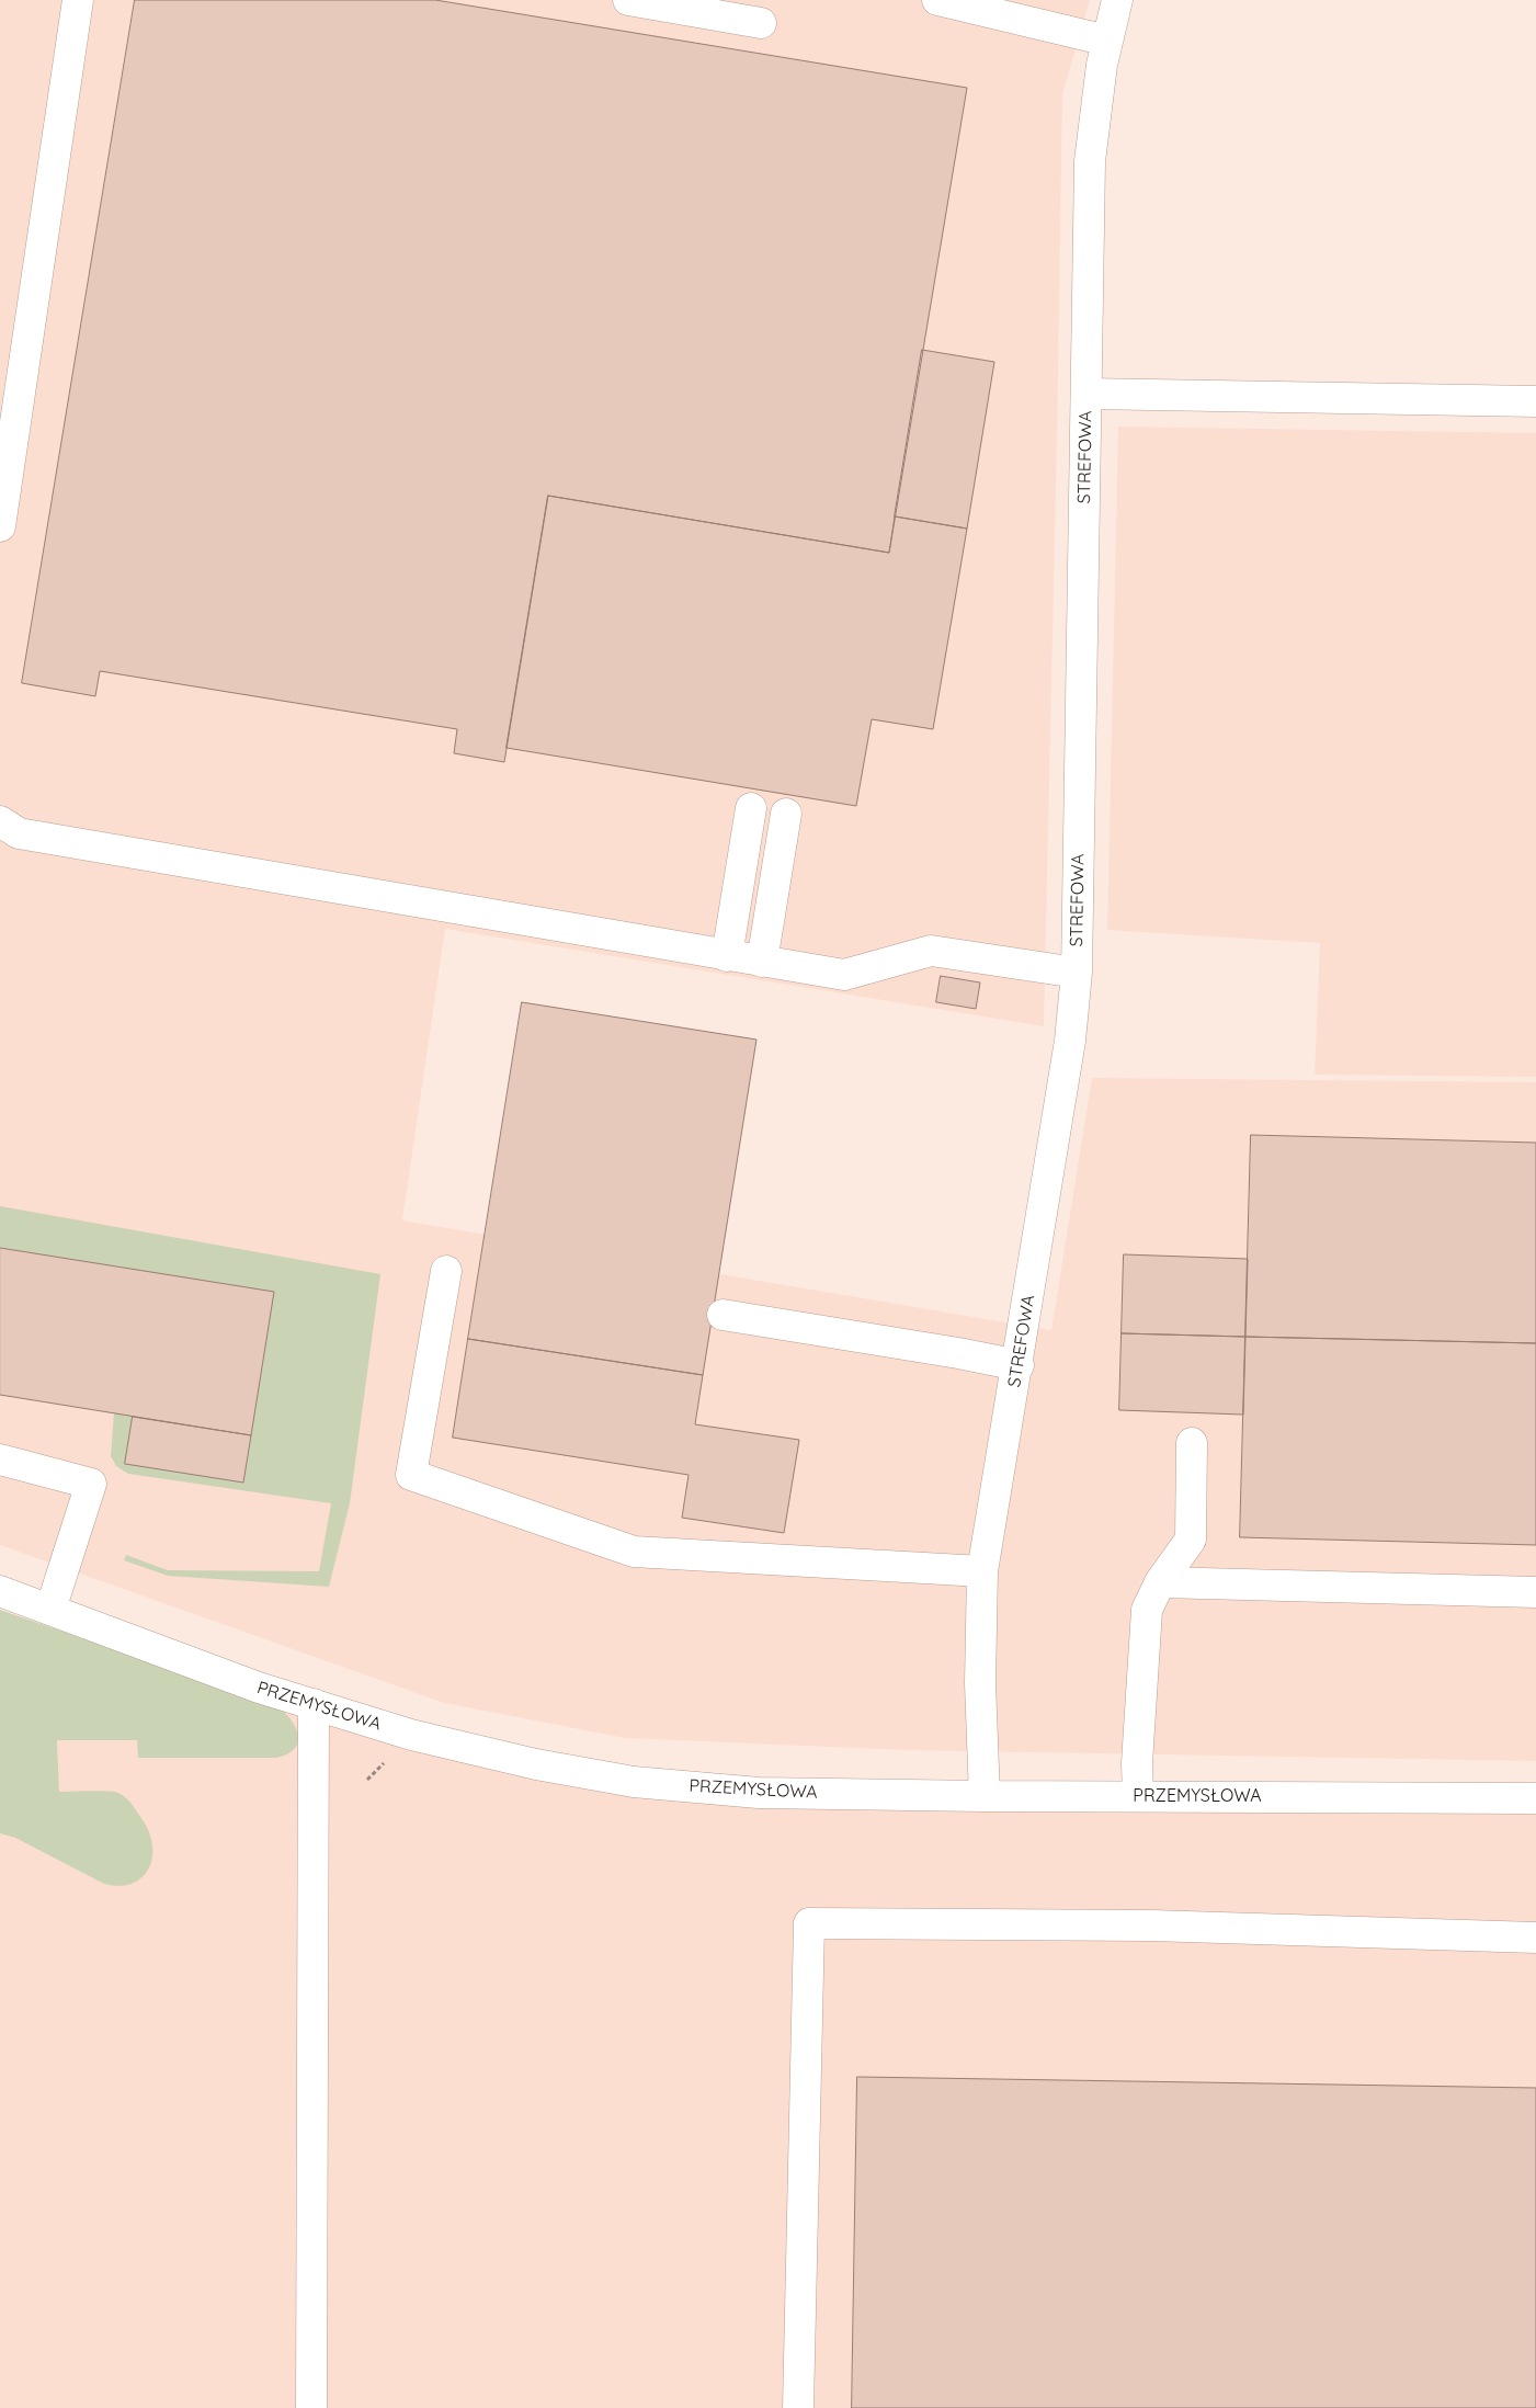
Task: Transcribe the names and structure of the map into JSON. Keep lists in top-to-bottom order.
{
  "streets": {
    "street": ["STREFOWA", "PRZEMYSŁOWA"]
  },
  "crossings": [
    ["STREFOWA", "PRZEMYSŁOWA"]
  ]
}
